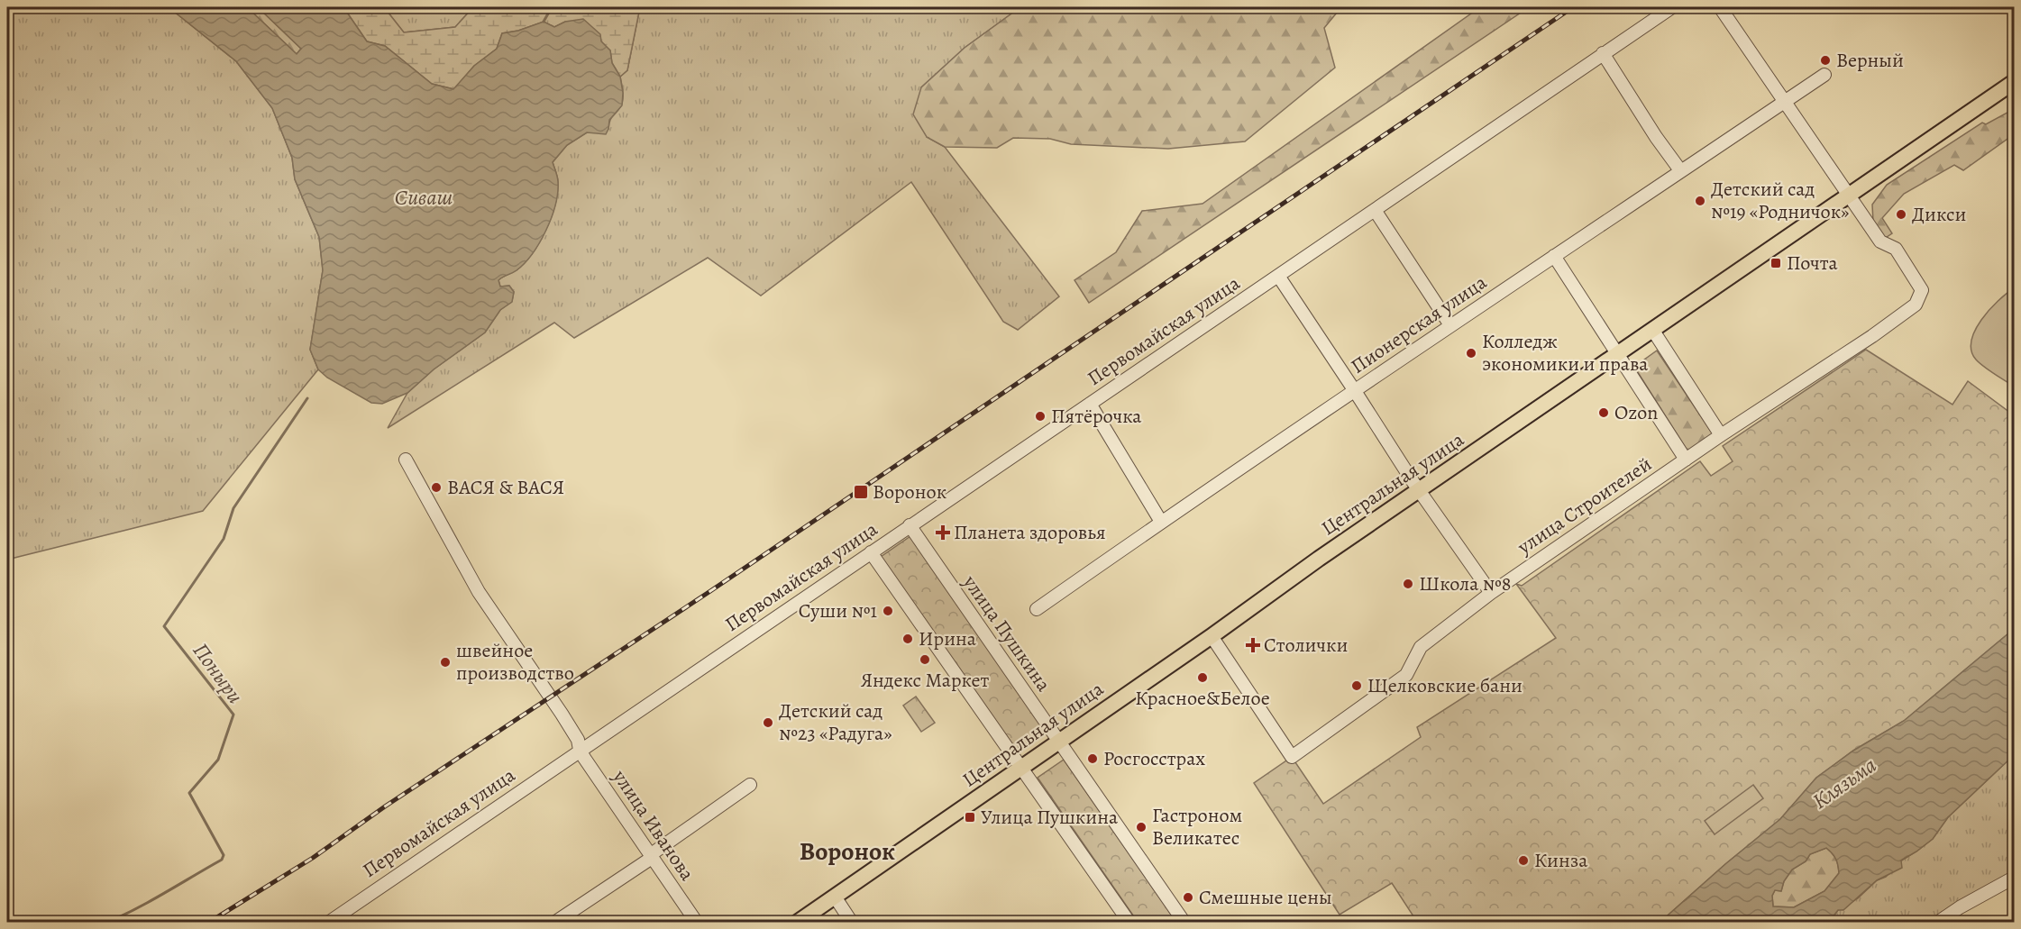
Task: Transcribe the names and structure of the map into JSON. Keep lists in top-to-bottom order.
{
  "streets": {
    "main road": ["Центральная улица"],
    "street": [
      "Пионерская улица",
      "Первомайская улица",
      "улица Строителей",
      "улица Пушкина",
      "улица Иванова"
    ]
  },
  "crossings": [
    ["Первомайская улица", "улица Пушкина"],
    ["Первомайская улица", "улица Иванова"],
    ["Центральная улица", "улица Строителей"],
    ["Центральная улица", "улица Пушкина"]
  ],
  "districts": ["Воронок"],
  "water": ["Сиваш", "Поныри", "Клязьма"],
  "places": {
    "other": [
      "Верный",
      "Детский сад №19 «Родничок»",
      "Дикси",
      "Колледж экономики и права",
      "Ozon",
      "Пятёрочка",
      "ВАСЯ & ВАСЯ",
      "Школа №8",
      "Суши №1",
      "Ирина",
      "Яндекс Маркет",
      "швейное производство",
      "Красное&Белое",
      "Щелковские бани",
      "Детский сад №23 «Радуга»",
      "Росгосстрах",
      "Гастроном Великатес",
      "Кинза",
      "Смешные цены"
    ],
    "transit": ["Почта", "Воронок", "Улица Пушкина"],
    "health": ["Планета здоровья", "Столички"]
  }
}
